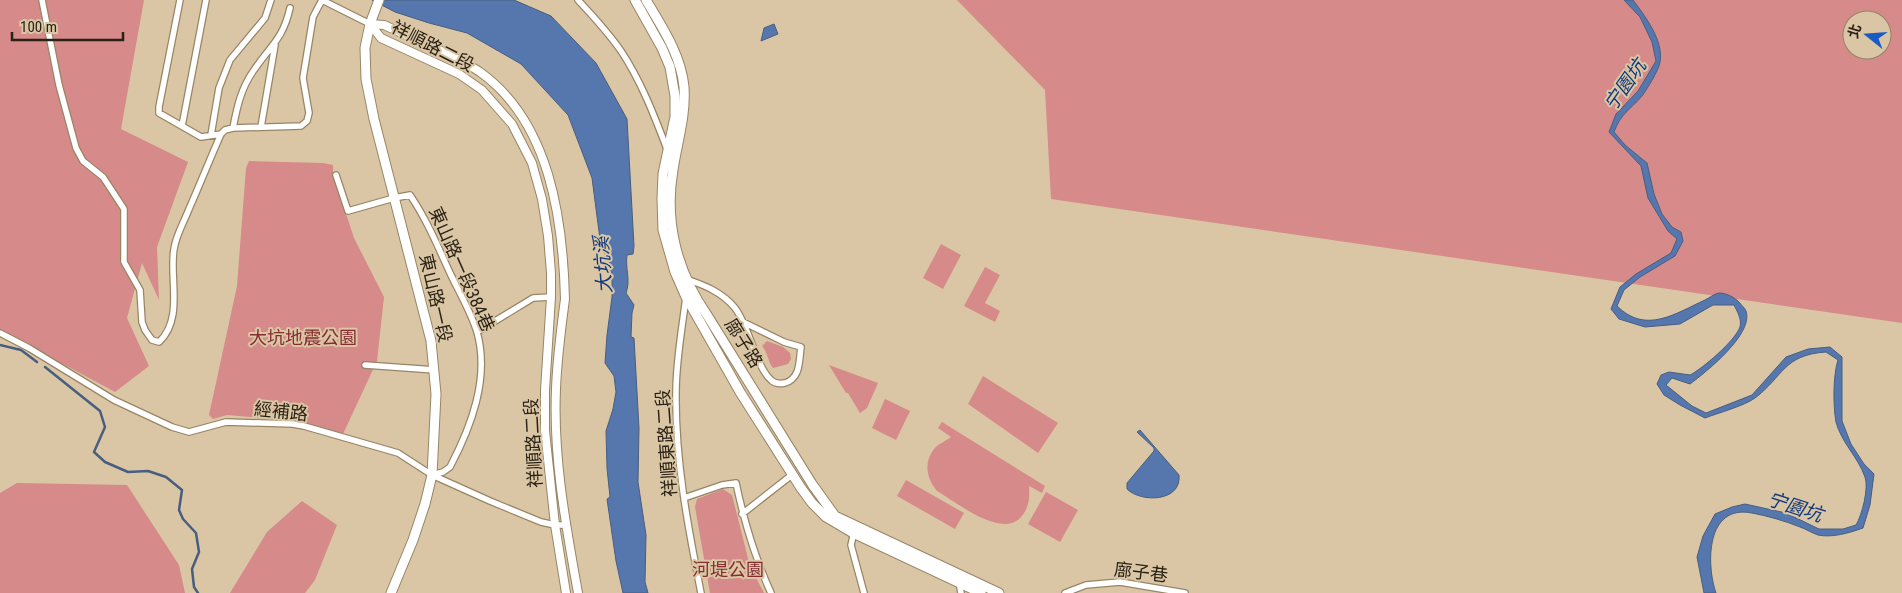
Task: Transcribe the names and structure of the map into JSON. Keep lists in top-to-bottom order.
{
  "streets": {
    "main road": ["東山路一段", "廍子路"],
    "street": [
      "祥順路二段",
      "東山路一段384巷",
      "經補路",
      "祥順東路二段",
      "廍子巷"
    ]
  },
  "crossings": [
    ["祥順路二段", "東山路一段"],
    ["祥順路二段", "經補路"],
    ["東山路一段384巷", "東山路一段"],
    ["東山路一段384巷", "經補路"],
    ["東山路一段", "經補路"],
    ["廍子路", "祥順東路二段"]
  ],
  "water": ["宁園坑", "大坑溪"],
  "parks": ["大坑地震公園", "河堤公園"],
  "scale_bar": "100 m",
  "north": "left"
}
